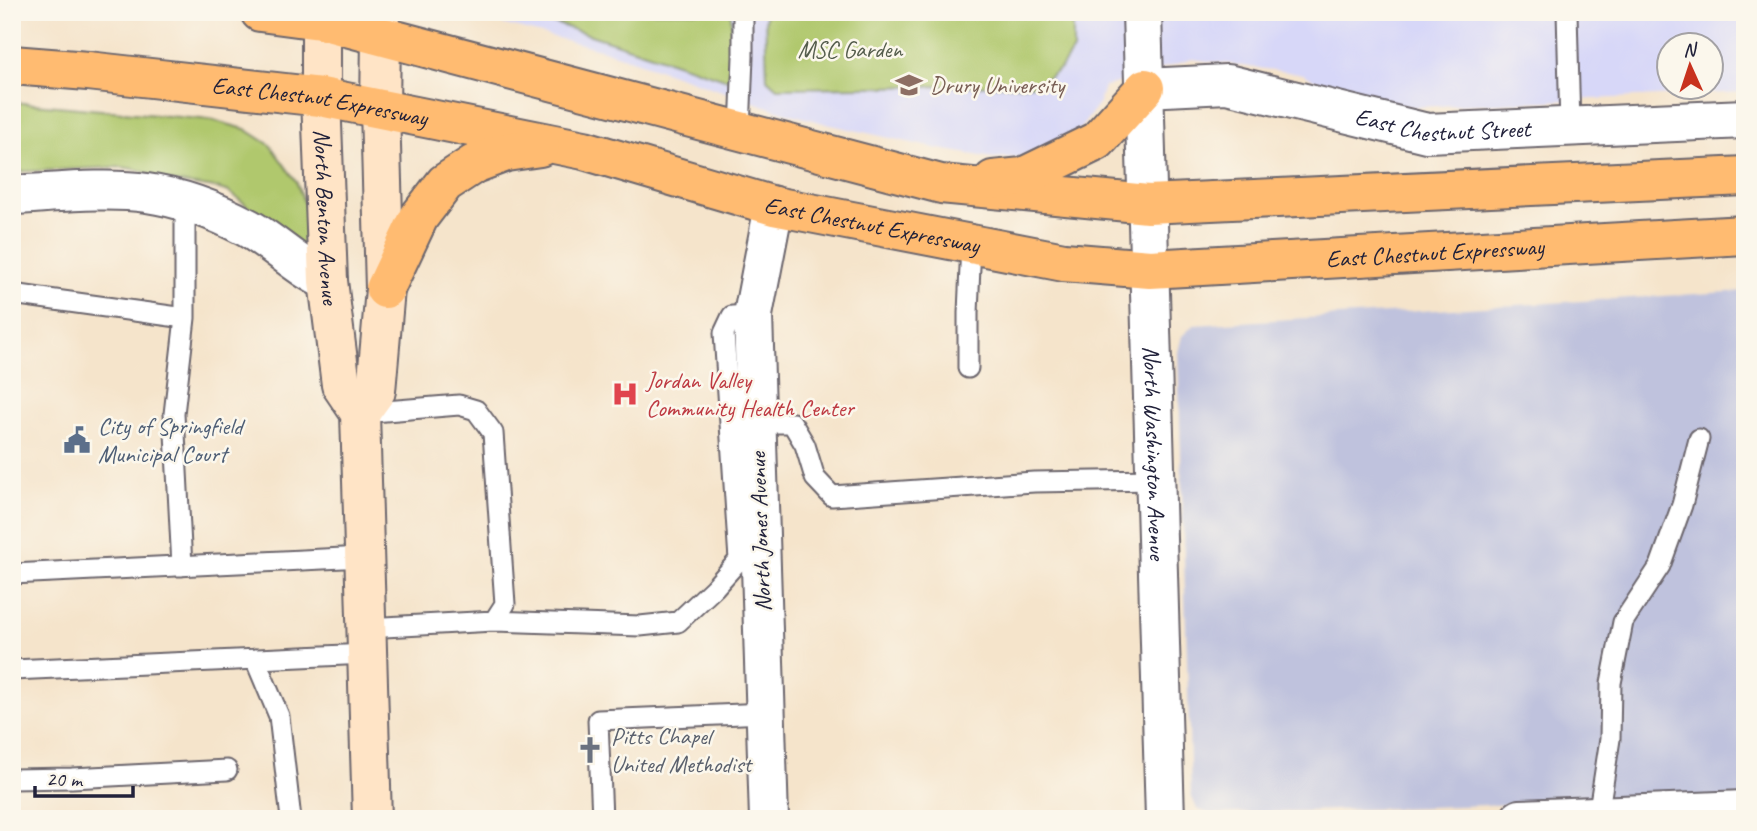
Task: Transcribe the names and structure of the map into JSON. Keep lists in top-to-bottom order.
{
  "streets": {
    "main road": ["East Chestnut Expressway", "North Benton Avenue"],
    "street": ["East Chestnut Street", "North Washington Avenue", "North Jones Avenue"]
  },
  "crossings": [
    ["East Chestnut Expressway", "North Benton Avenue"],
    ["East Chestnut Expressway", "North Washington Avenue"],
    ["East Chestnut Expressway", "North Jones Avenue"],
    ["East Chestnut Street", "North Washington Avenue"]
  ],
  "parks": ["MSC Garden"],
  "places": {
    "school or university": ["Drury University"],
    "hospital": ["Jordan Valley Community Health Center"],
    "public building": ["City of Springfield Municipal Court"],
    "church": ["Pitts Chapel United Methodist"]
  },
  "scale_bar": "20 m",
  "north": "top"
}
